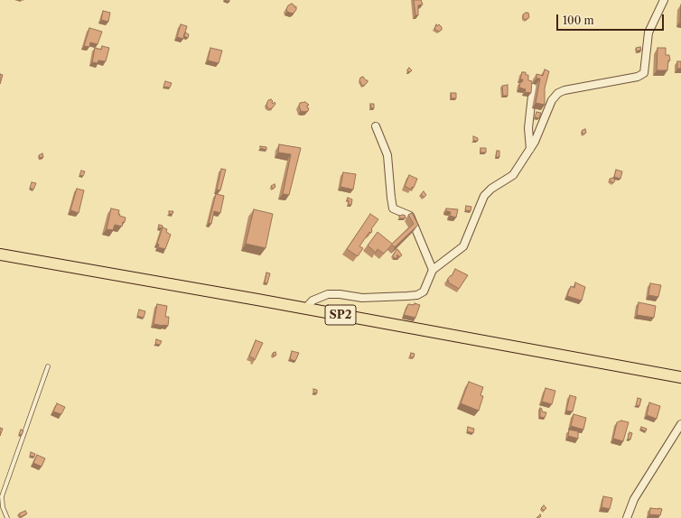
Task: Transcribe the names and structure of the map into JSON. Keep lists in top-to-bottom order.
{
  "streets": {
    "main road": ["SP2"]
  },
  "scale_bar": "100 m"
}
